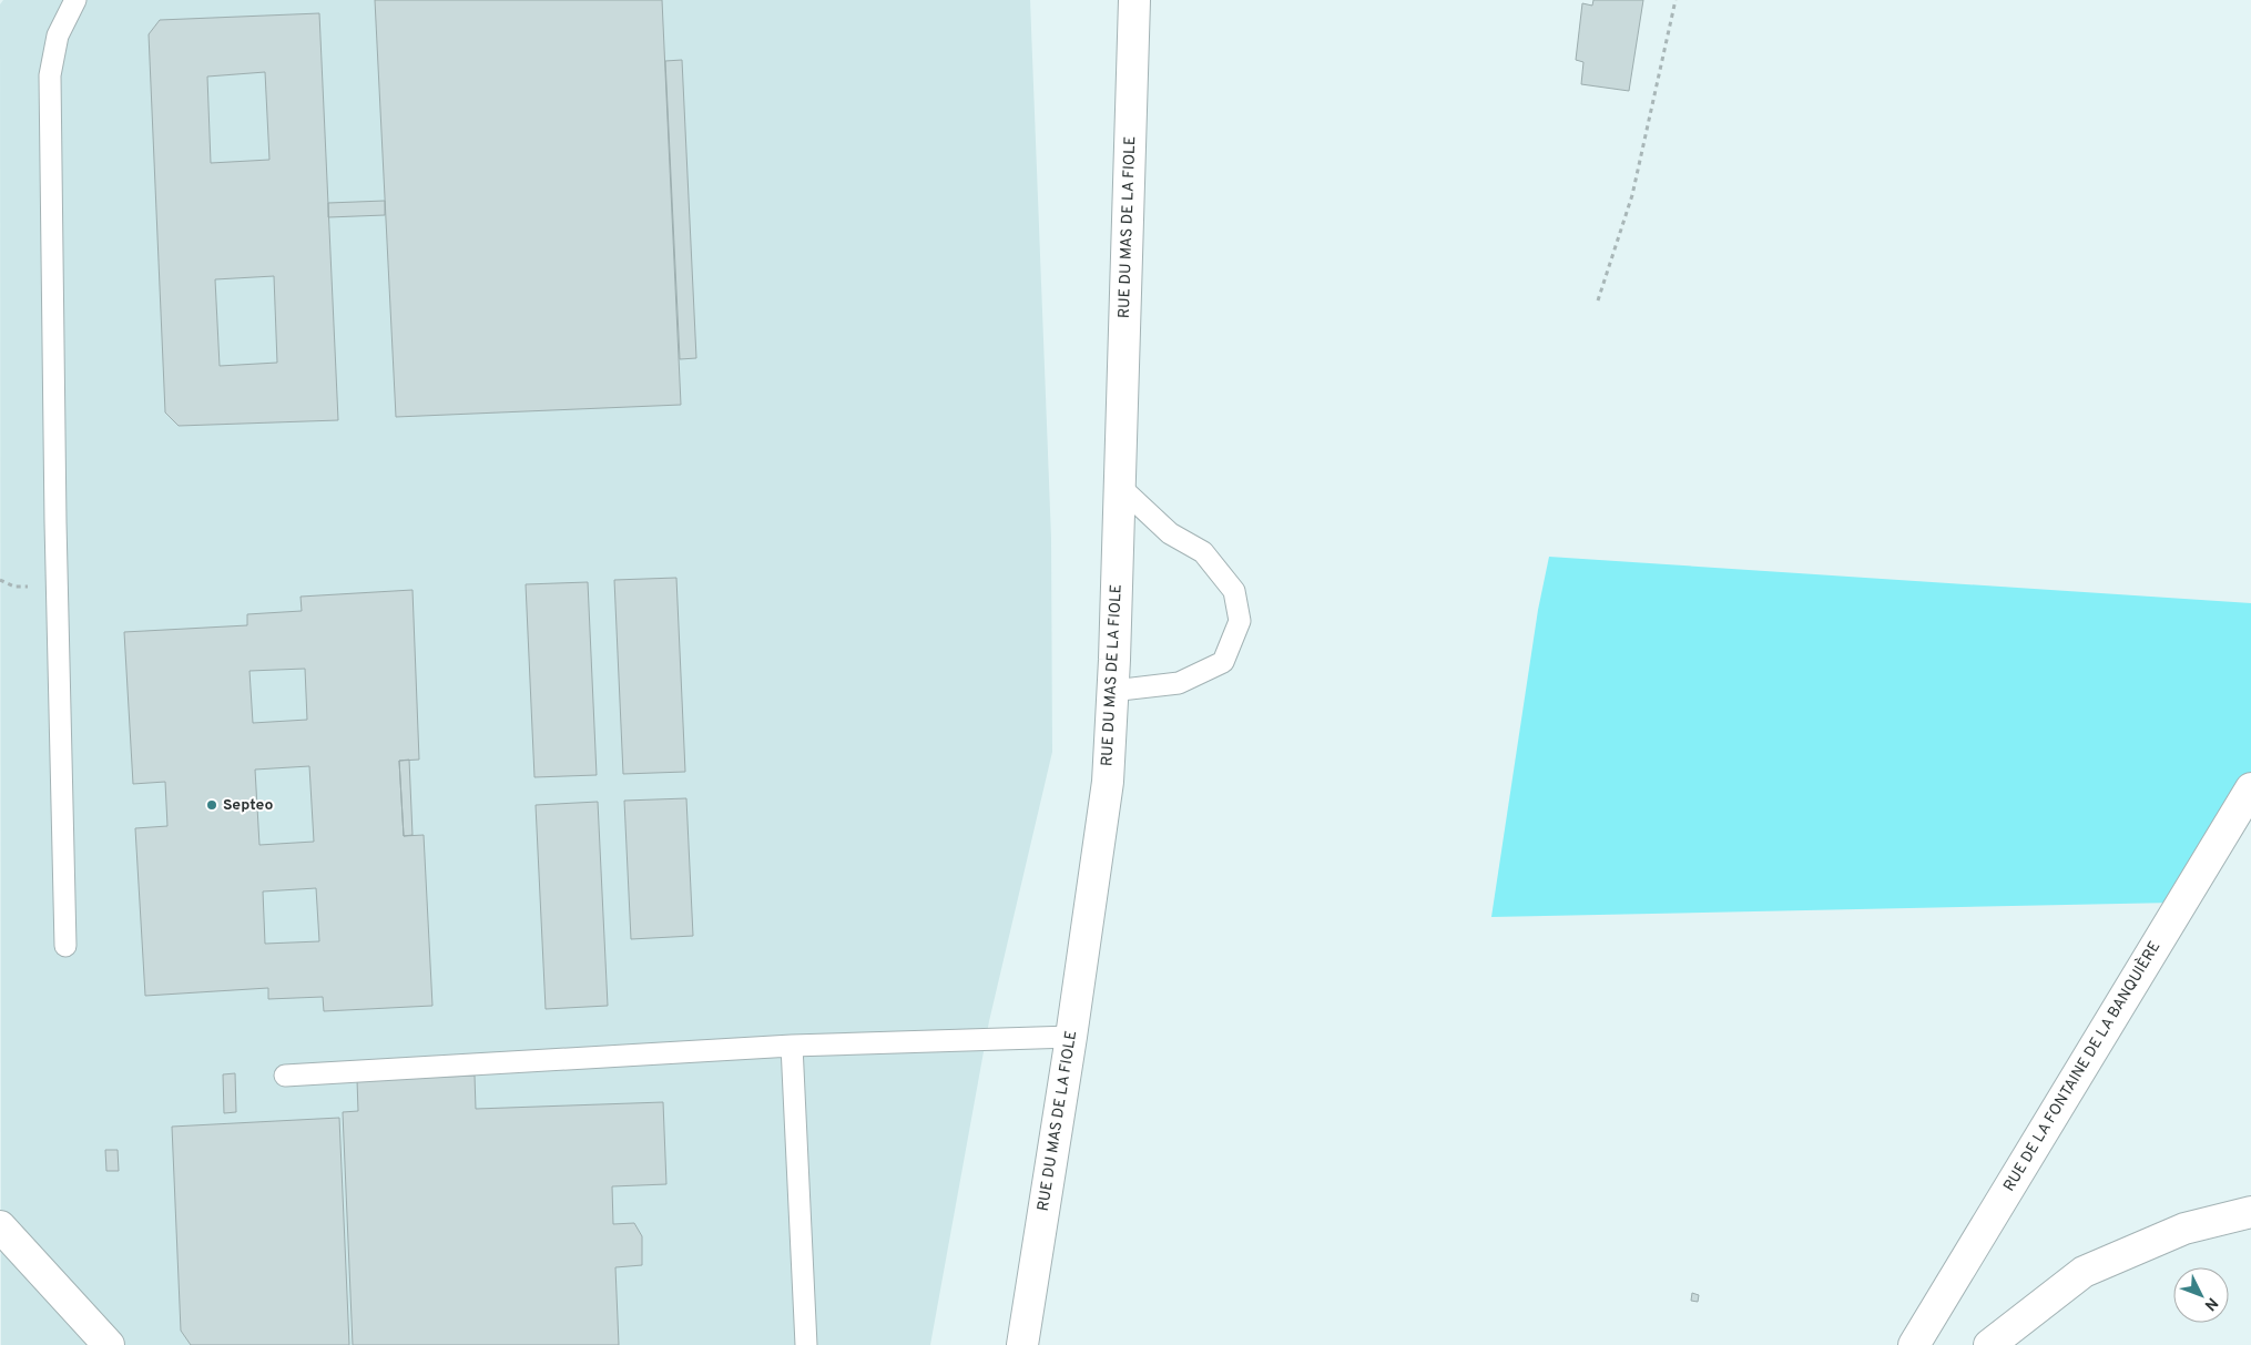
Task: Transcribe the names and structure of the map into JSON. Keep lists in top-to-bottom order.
{
  "streets": {
    "street": ["RUE DU MAS DE LA FIOLE", "RUE DE LA FONTAINE DE LA BANQUIÈRE"]
  },
  "places": ["Septeo"],
  "north": "bottom right"
}
